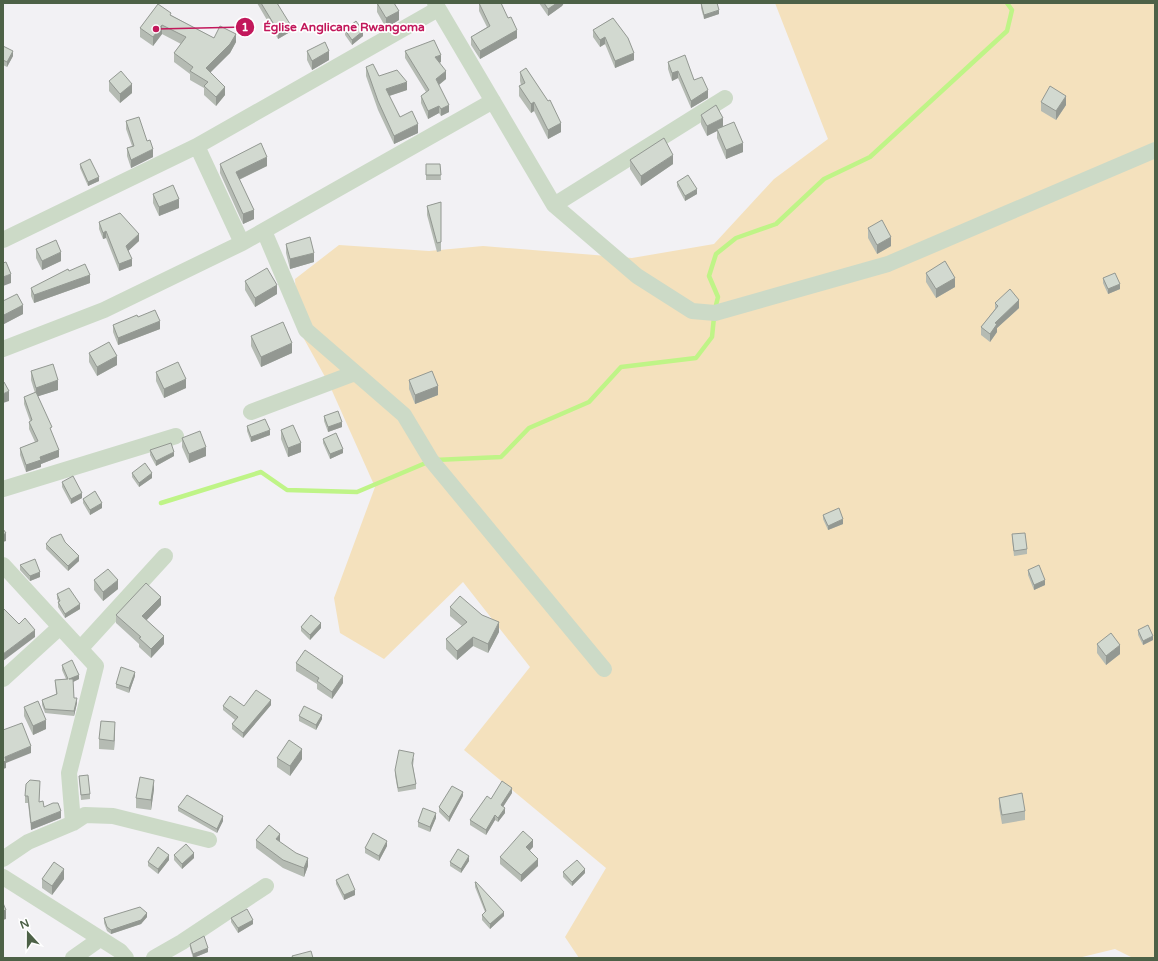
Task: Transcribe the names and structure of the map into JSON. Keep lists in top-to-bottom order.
{
  "places": ["Église Anglicane Rwangoma"],
  "north": "top"
}
